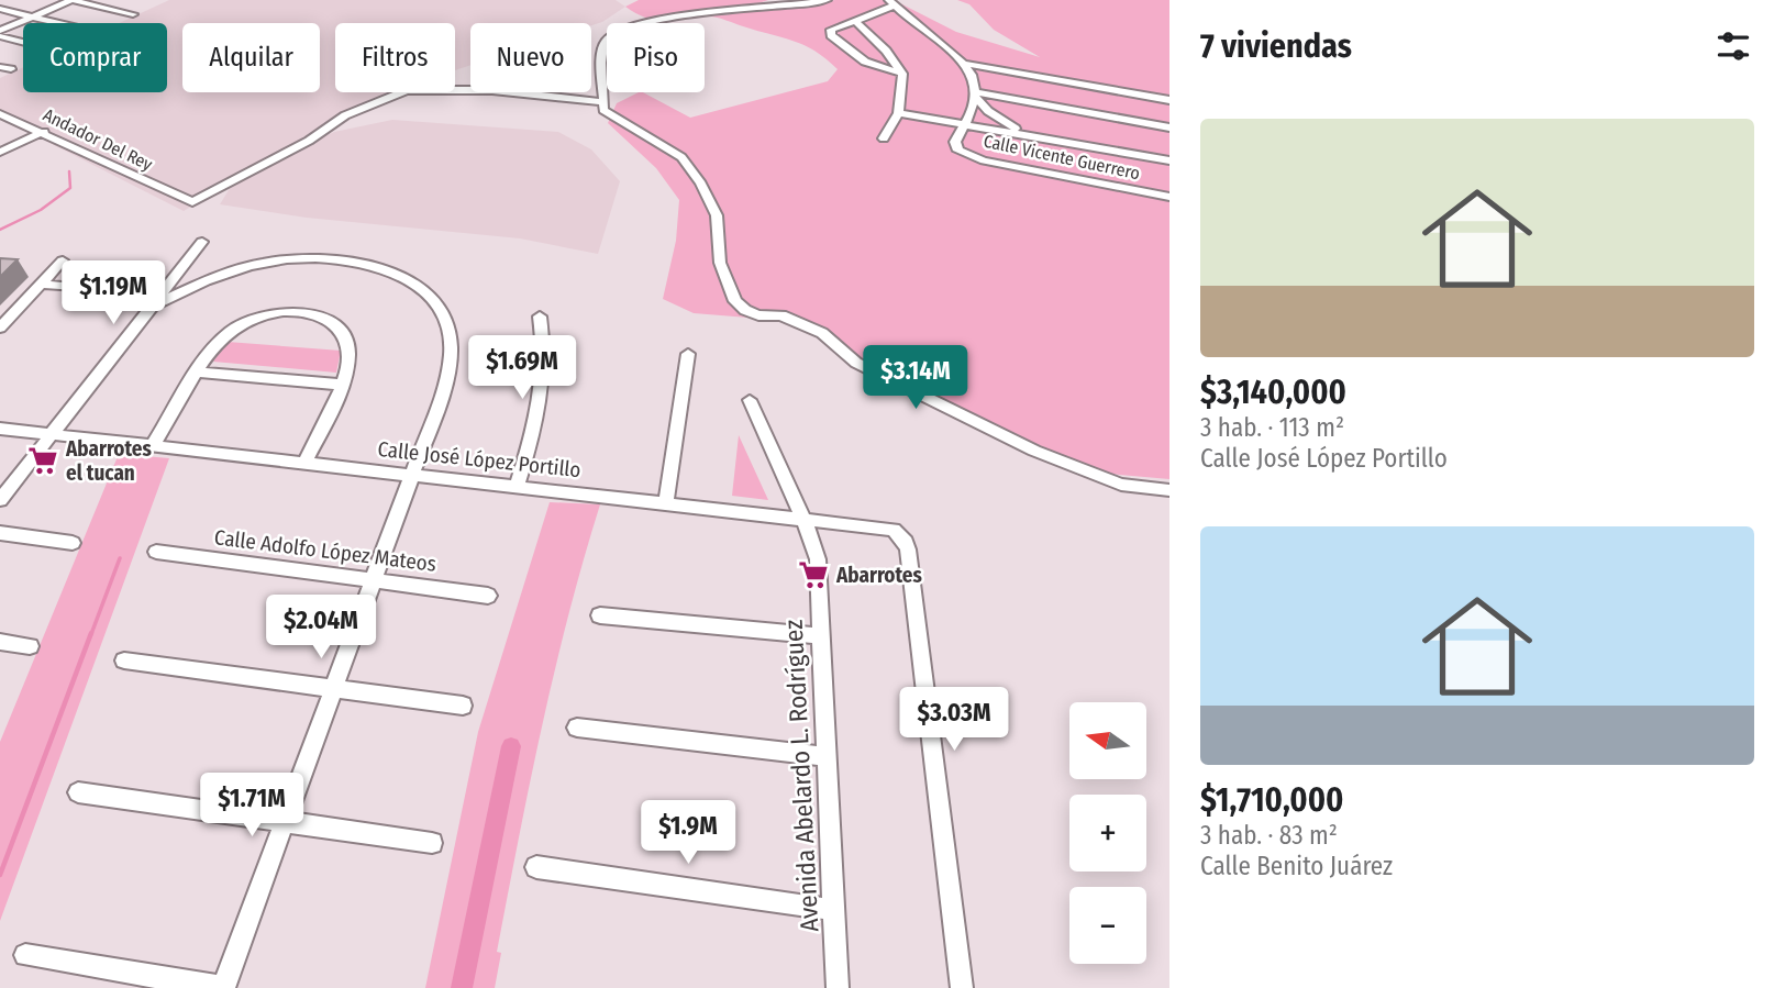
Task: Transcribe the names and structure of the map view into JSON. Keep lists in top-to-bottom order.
{
  "streets": {
    "street": [
      "Andador Del Rey",
      "Calle Vicente Guerrero",
      "Calle José López Portillo",
      "Calle Adolfo López Mateos",
      "Avenida Abelardo L. Rodríguez"
    ]
  },
  "crossings": [
    ["Calle José López Portillo", "Avenida Abelardo L. Rodríguez"]
  ],
  "places": {
    "supermarket": ["Abarrotes el tucan", "Abarrotes"]
  },
  "north": "left",
  "page": {
    "heading": "7 viviendas",
    "chip": [
      "Comprar",
      "Alquilar",
      "Filtros",
      "Nuevo",
      "Piso"
    ],
    "list": [
      {
        "name": "$3,140,000",
        "note": "3 hab. · 113 m² · Calle José López Portillo"
      },
      {
        "name": "$1,710,000",
        "note": "3 hab. · 83 m² · Calle Benito Juárez"
      }
    ],
    "price": [
      "$1.19M",
      "$1.69M",
      "$3.14M",
      "$2.04M",
      "$3.03M",
      "$1.71M",
      "$1.9M"
    ],
    "map_buttons": ["+", "−"]
  }
}
